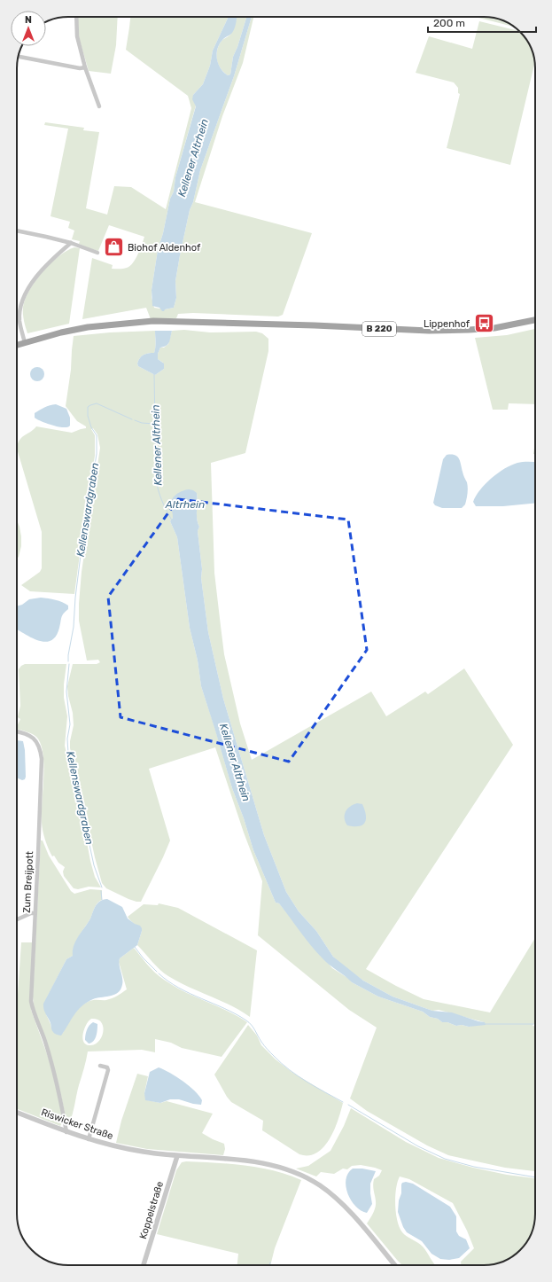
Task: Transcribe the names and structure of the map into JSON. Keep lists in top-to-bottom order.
{
  "streets": {
    "main road": ["B 220"],
    "street": ["Zum Breijpott", "Riswicker Straße", "Koppelstraße"]
  },
  "crossings": [
    ["Zum Breijpott", "Riswicker Straße"],
    ["Riswicker Straße", "Koppelstraße"]
  ],
  "water": ["Kellener Altrhein", "Altrhein", "Kellenswardgraben"],
  "places": {
    "shop": ["Biohof Aldenhof"],
    "bus stop": ["Lippenhof"]
  },
  "scale_bar": "200 m",
  "north": "top"
}
